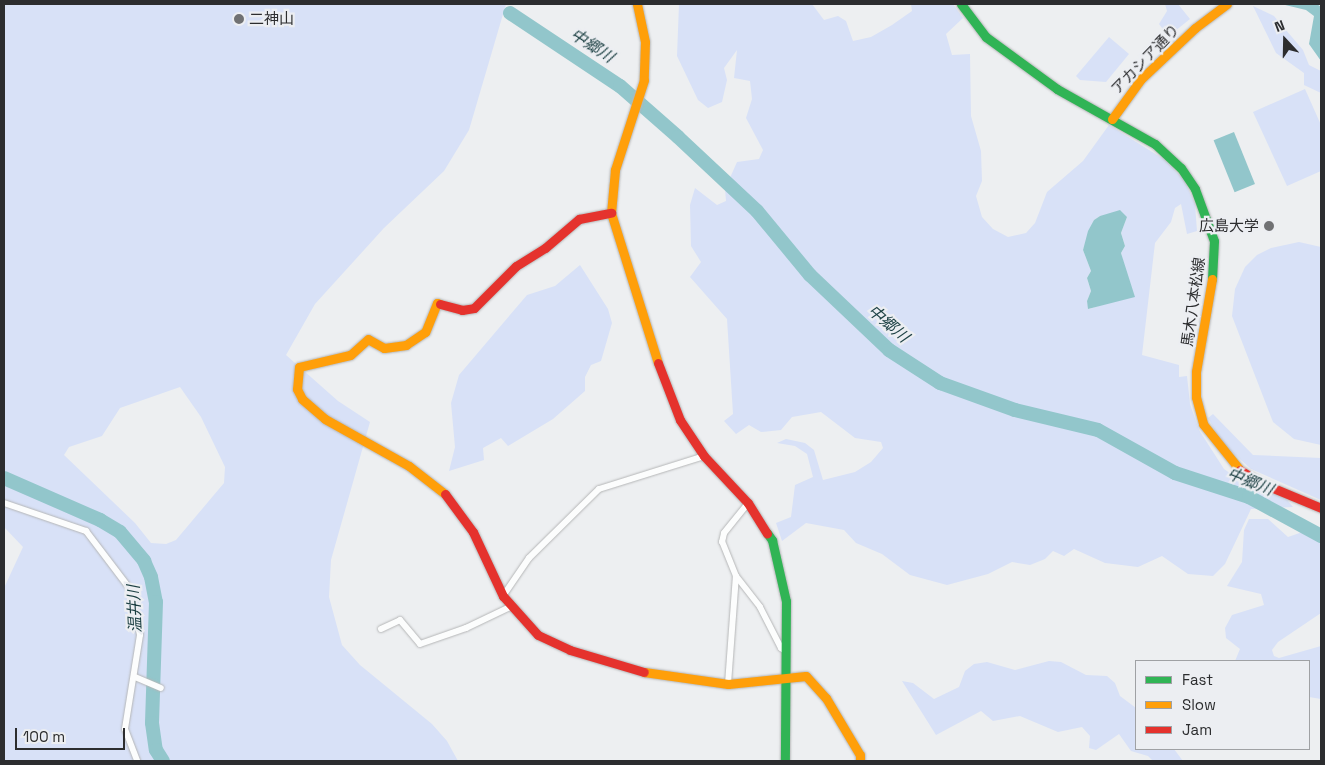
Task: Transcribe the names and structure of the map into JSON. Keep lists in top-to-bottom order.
{
  "streets": {
    "street": ["アカシア通り", "馬木八本松線"]
  },
  "crossings": [
    ["アカシア通り", "馬木八本松線"]
  ],
  "water": ["中郷川", "温井川"],
  "places": ["二神山", "広島大学"],
  "legend": ["Fast", "Slow", "Jam"],
  "scale_bar": "100 m",
  "north": "top"
}
